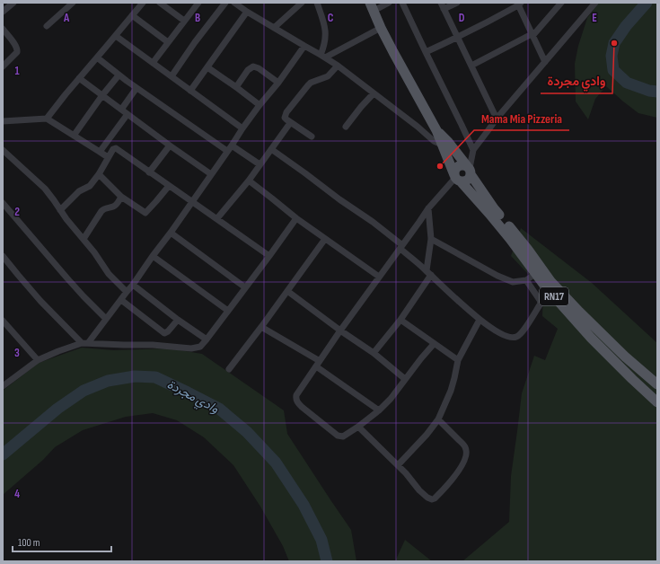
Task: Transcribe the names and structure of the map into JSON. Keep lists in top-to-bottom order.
{
  "streets": {
    "main road": ["RN17"]
  },
  "water": ["وادي مجردة"],
  "places": ["وادي مجردة", "Mama Mia Pizzeria"],
  "scale_bar": "100 m",
  "grid": {
    "columns": [
      "A",
      "B",
      "C",
      "D",
      "E"
    ],
    "rows": [
      "1",
      "2",
      "3",
      "4"
    ]
  }
}
